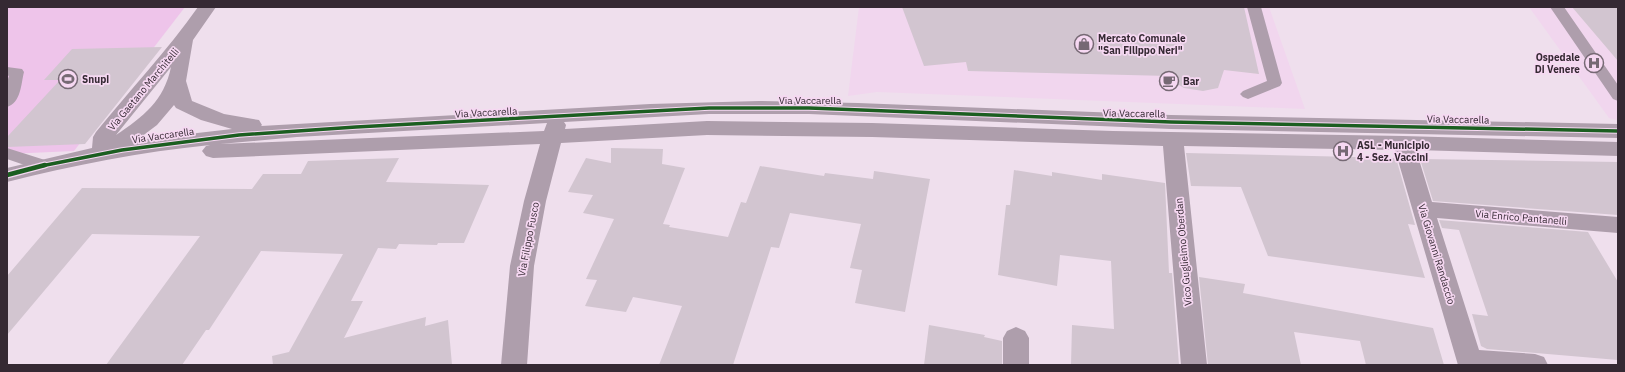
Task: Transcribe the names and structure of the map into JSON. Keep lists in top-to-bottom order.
{
  "streets": {
    "street": [
      "Via Gaetano Marchitelli",
      "Via Vaccarella",
      "Via Enrico Pantanelli",
      "Via Filippo Fusco",
      "Vico Guglielmo Oberdan",
      "Via Giovanni Randaccio"
    ]
  },
  "crossings": [
    ["Via Gaetano Marchitelli", "Via Vaccarella"],
    ["Via Vaccarella", "Via Filippo Fusco"],
    ["Via Vaccarella", "Vico Guglielmo Oberdan"],
    ["Via Vaccarella", "Via Giovanni Randaccio"],
    ["Via Enrico Pantanelli", "Via Giovanni Randaccio"]
  ],
  "places": {
    "shop": ["Mercato Comunale \"San Filippo Neri\""],
    "hospital": ["Ospedale Di Venere", "ASL - Municipio 4 - Sez. Vaccini"],
    "sports": ["Snupi"],
    "cafe": ["Bar"]
  }
}
